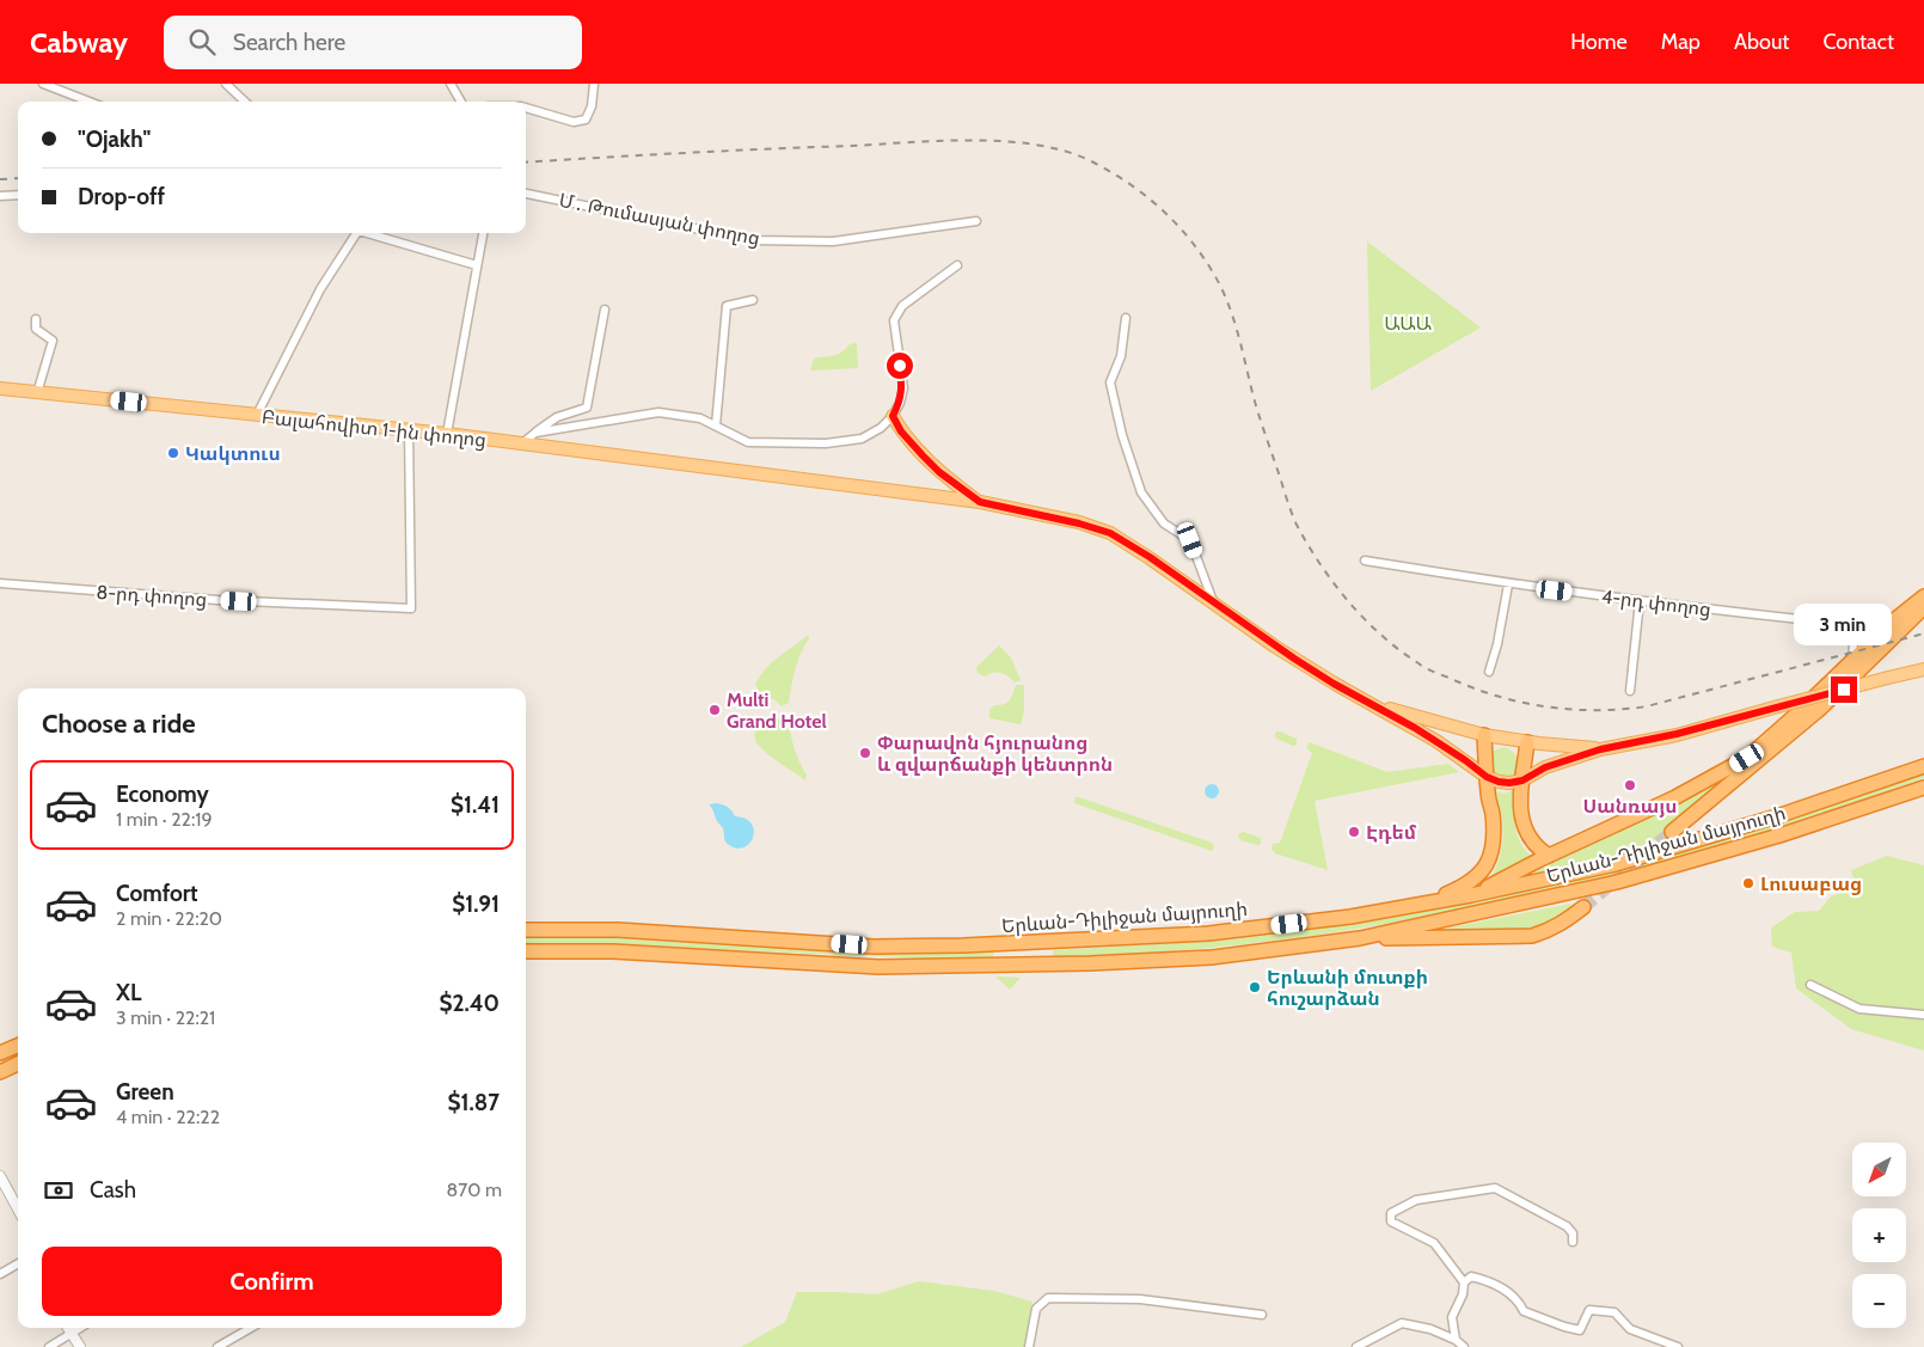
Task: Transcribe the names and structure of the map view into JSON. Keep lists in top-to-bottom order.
{
  "streets": {
    "highway": ["Երևան-Դիլիջան մայրուղի"],
    "main road": ["Բալահովիտ 1-ին փողոց"],
    "street": ["Մ․ Թումասյան փողոց", "8-րդ փողոց", "4-րդ փողոց"]
  },
  "crossings": [
    ["Բալահովիտ 1-ին փողոց", "8-րդ փողոց"]
  ],
  "parks": ["ԱԱԱ"],
  "places": [
    "Կակտուս",
    "Multi Grand Hotel",
    "Փարավոն հյուրանոց և զվարճանքի կենտրոն",
    "Սանռայս",
    "Էդեմ",
    "Լուսաբաց",
    "Երևանի մուտքի հուշարձան"
  ],
  "north": "bottom left",
  "page": {
    "header": "Cabway",
    "search": "Search here",
    "nav": [
      "Home",
      "Map",
      "About",
      "Contact"
    ],
    "banner": ["\"Ojakh\"", "Drop-off"],
    "bubble": "3 min",
    "heading": "Choose a ride",
    "list": [
      {
        "name": "Economy",
        "note": "1 min · 22:19",
        "value": "$1.41"
      },
      {
        "name": "Comfort",
        "note": "2 min · 22:20",
        "value": "$1.91"
      },
      {
        "name": "XL",
        "note": "3 min · 22:21",
        "value": "$2.40"
      },
      {
        "name": "Green",
        "note": "4 min · 22:22",
        "value": "$1.87"
      }
    ],
    "map_buttons": ["+", "−"],
    "pay": ["Cash", "870 m"],
    "buttons": "Confirm"
  }
}
